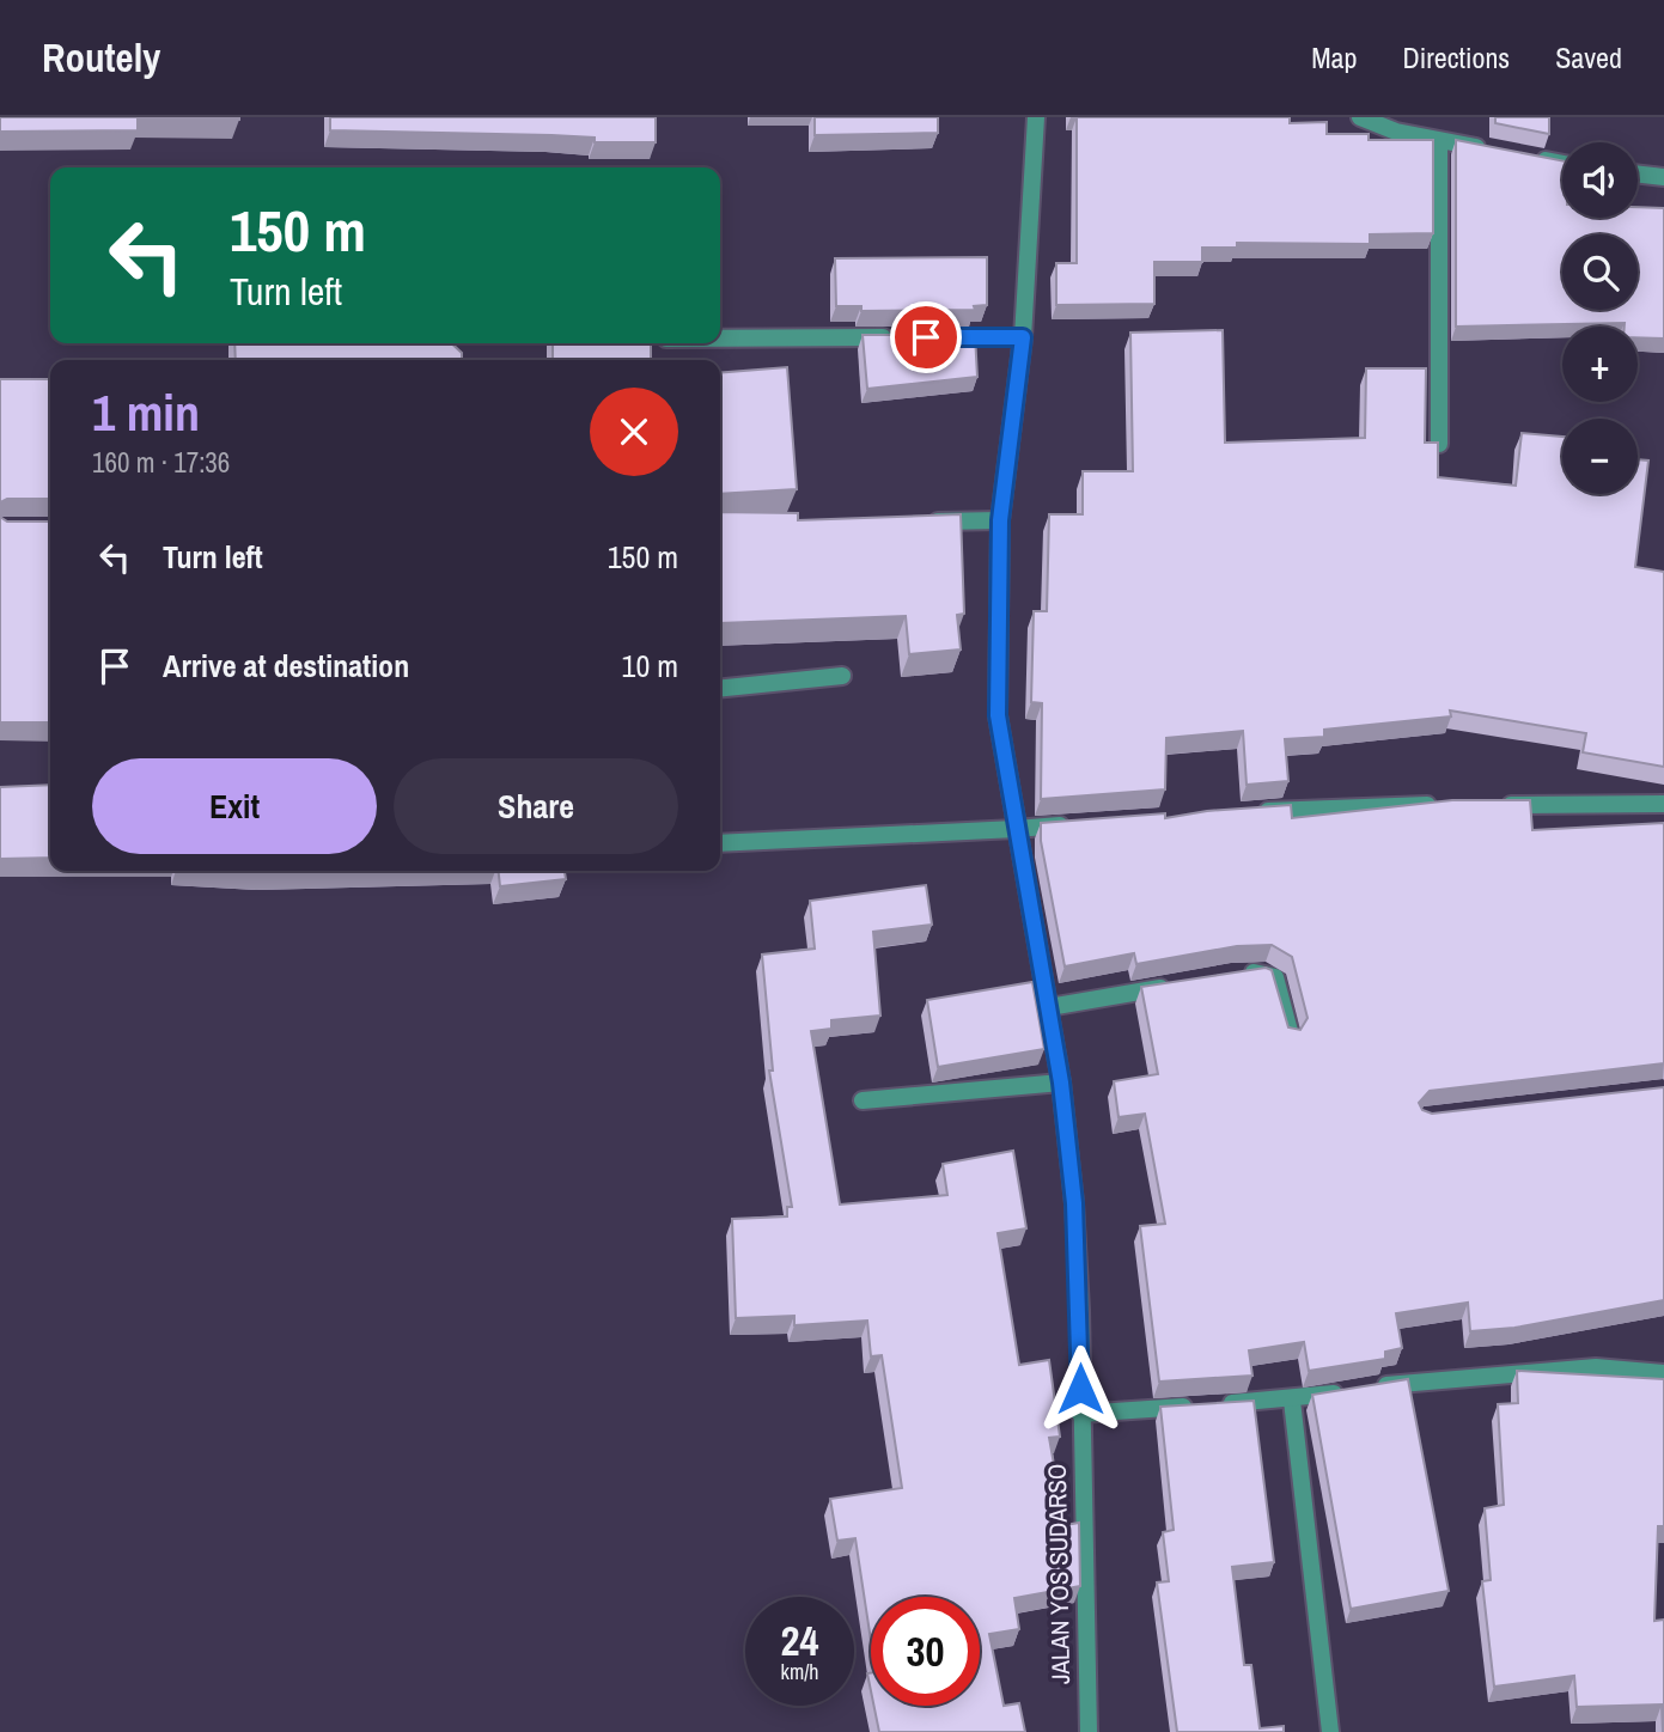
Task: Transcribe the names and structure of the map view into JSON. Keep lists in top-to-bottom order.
{
  "streets": {
    "street": ["JALAN YOS SUDARSO"]
  },
  "page": {
    "header": "Routely",
    "nav": ["Map", "Directions", "Saved"],
    "map_buttons": ["+", "−"],
    "turn": ["150 m", "Turn left"],
    "heading": ["1 min", "160 m · 17:36"],
    "list": [
      {
        "name": "Turn left",
        "value": "150 m"
      },
      {
        "name": "Arrive at destination",
        "value": "10 m"
      }
    ],
    "buttons": ["Exit", "Share"],
    "speed": "24 km/h",
    "limit": "30"
  }
}
